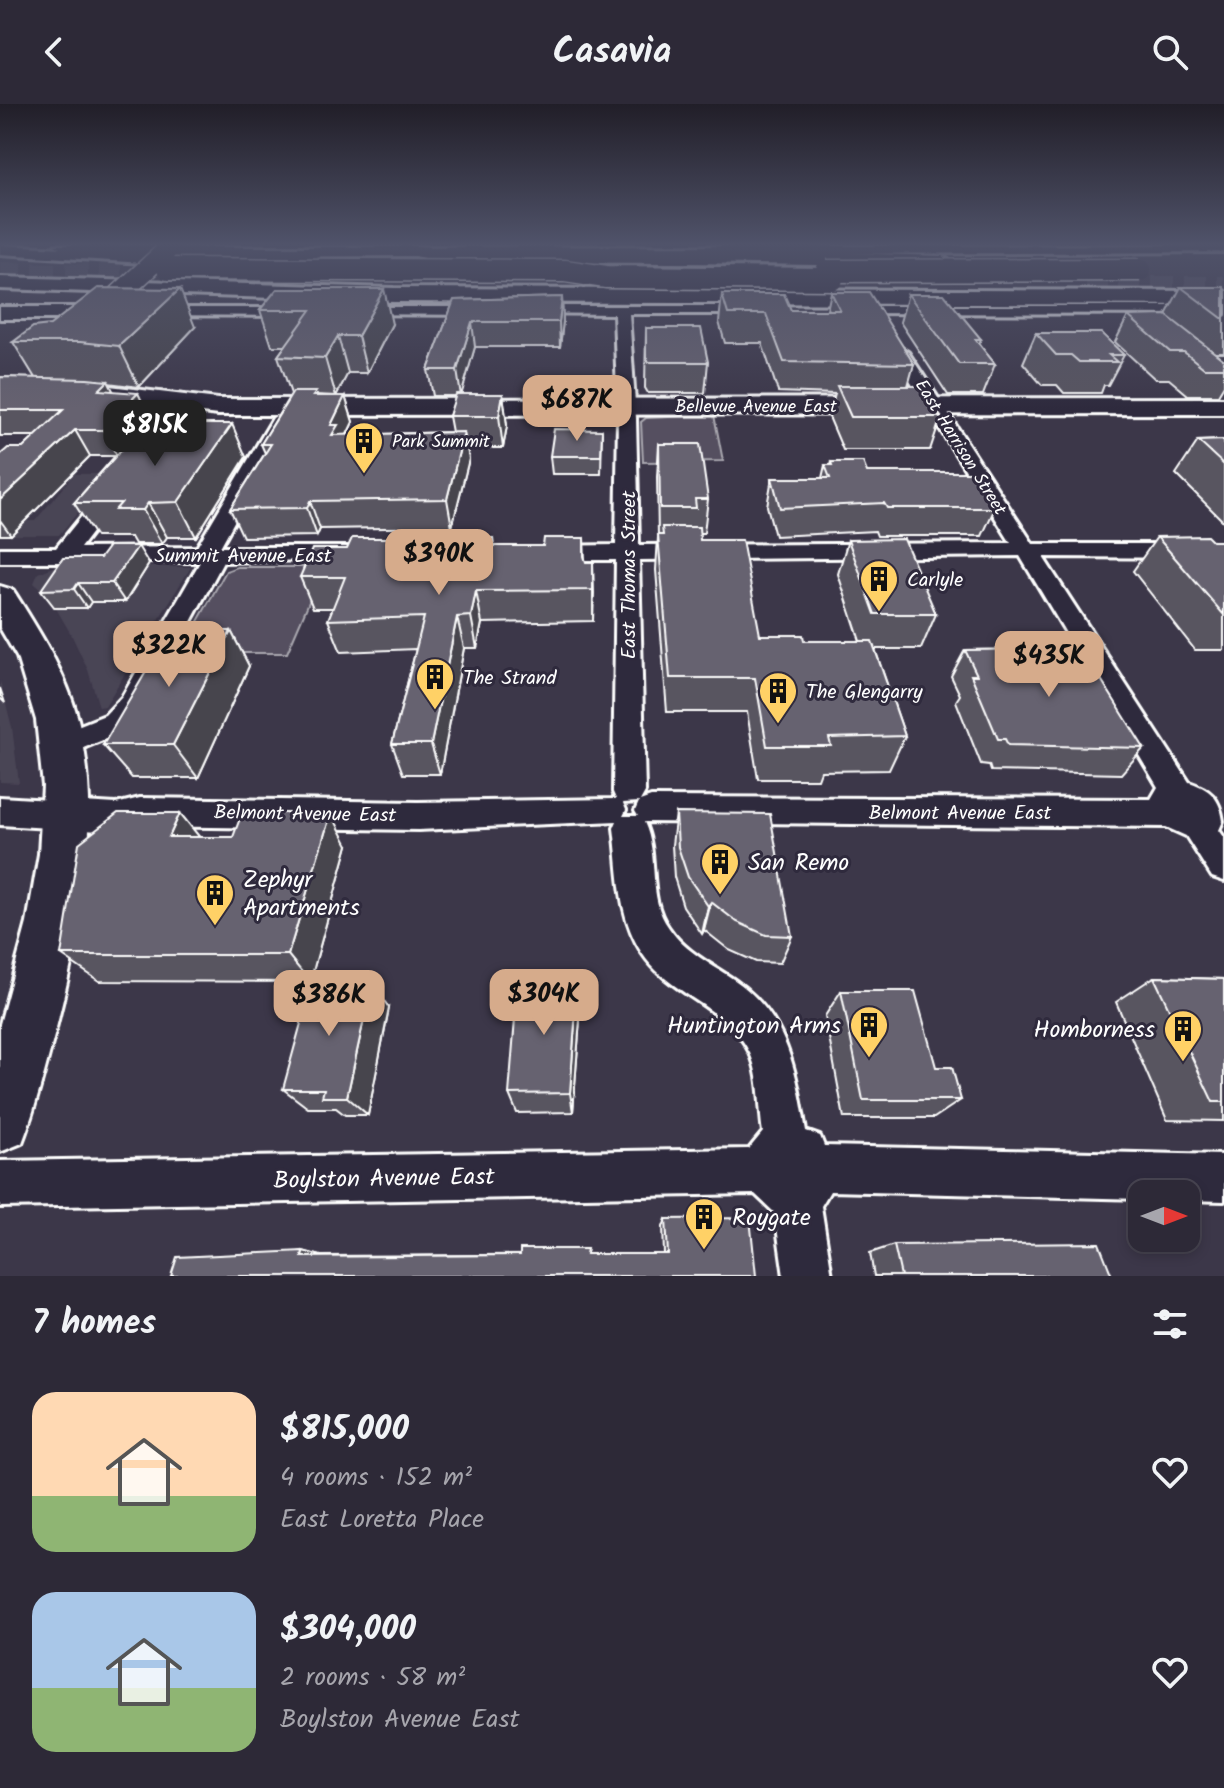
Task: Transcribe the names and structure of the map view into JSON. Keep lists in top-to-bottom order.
{
  "streets": {
    "main road": ["Bellevue Avenue East"],
    "street": [
      "East Harrison Street",
      "Summit Avenue East",
      "East Thomas Street",
      "Belmont Avenue East",
      "Boylston Avenue East"
    ]
  },
  "crossings": [
    ["Bellevue Avenue East", "East Harrison Street"],
    ["Bellevue Avenue East", "East Thomas Street"],
    ["East Harrison Street", "Belmont Avenue East"],
    ["East Thomas Street", "Belmont Avenue East"],
    ["East Thomas Street", "Boylston Avenue East"]
  ],
  "places": {
    "building": [
      "Park Summit",
      "Carlyle",
      "The Strand",
      "The Glengarry",
      "San Remo",
      "Zephyr Apartments",
      "Huntington Arms",
      "Homborness",
      "Roygate"
    ]
  },
  "north": "right",
  "page": {
    "header": "Casavia",
    "price": [
      "$687K",
      "$815K",
      "$390K",
      "$322K",
      "$435K",
      "$304K",
      "$386K"
    ],
    "heading": "7 homes",
    "list": [
      {
        "name": "$815,000",
        "note": "4 rooms · 152 m² · East Loretta Place"
      },
      {
        "name": "$304,000",
        "note": "2 rooms · 58 m² · Boylston Avenue East"
      }
    ]
  }
}
